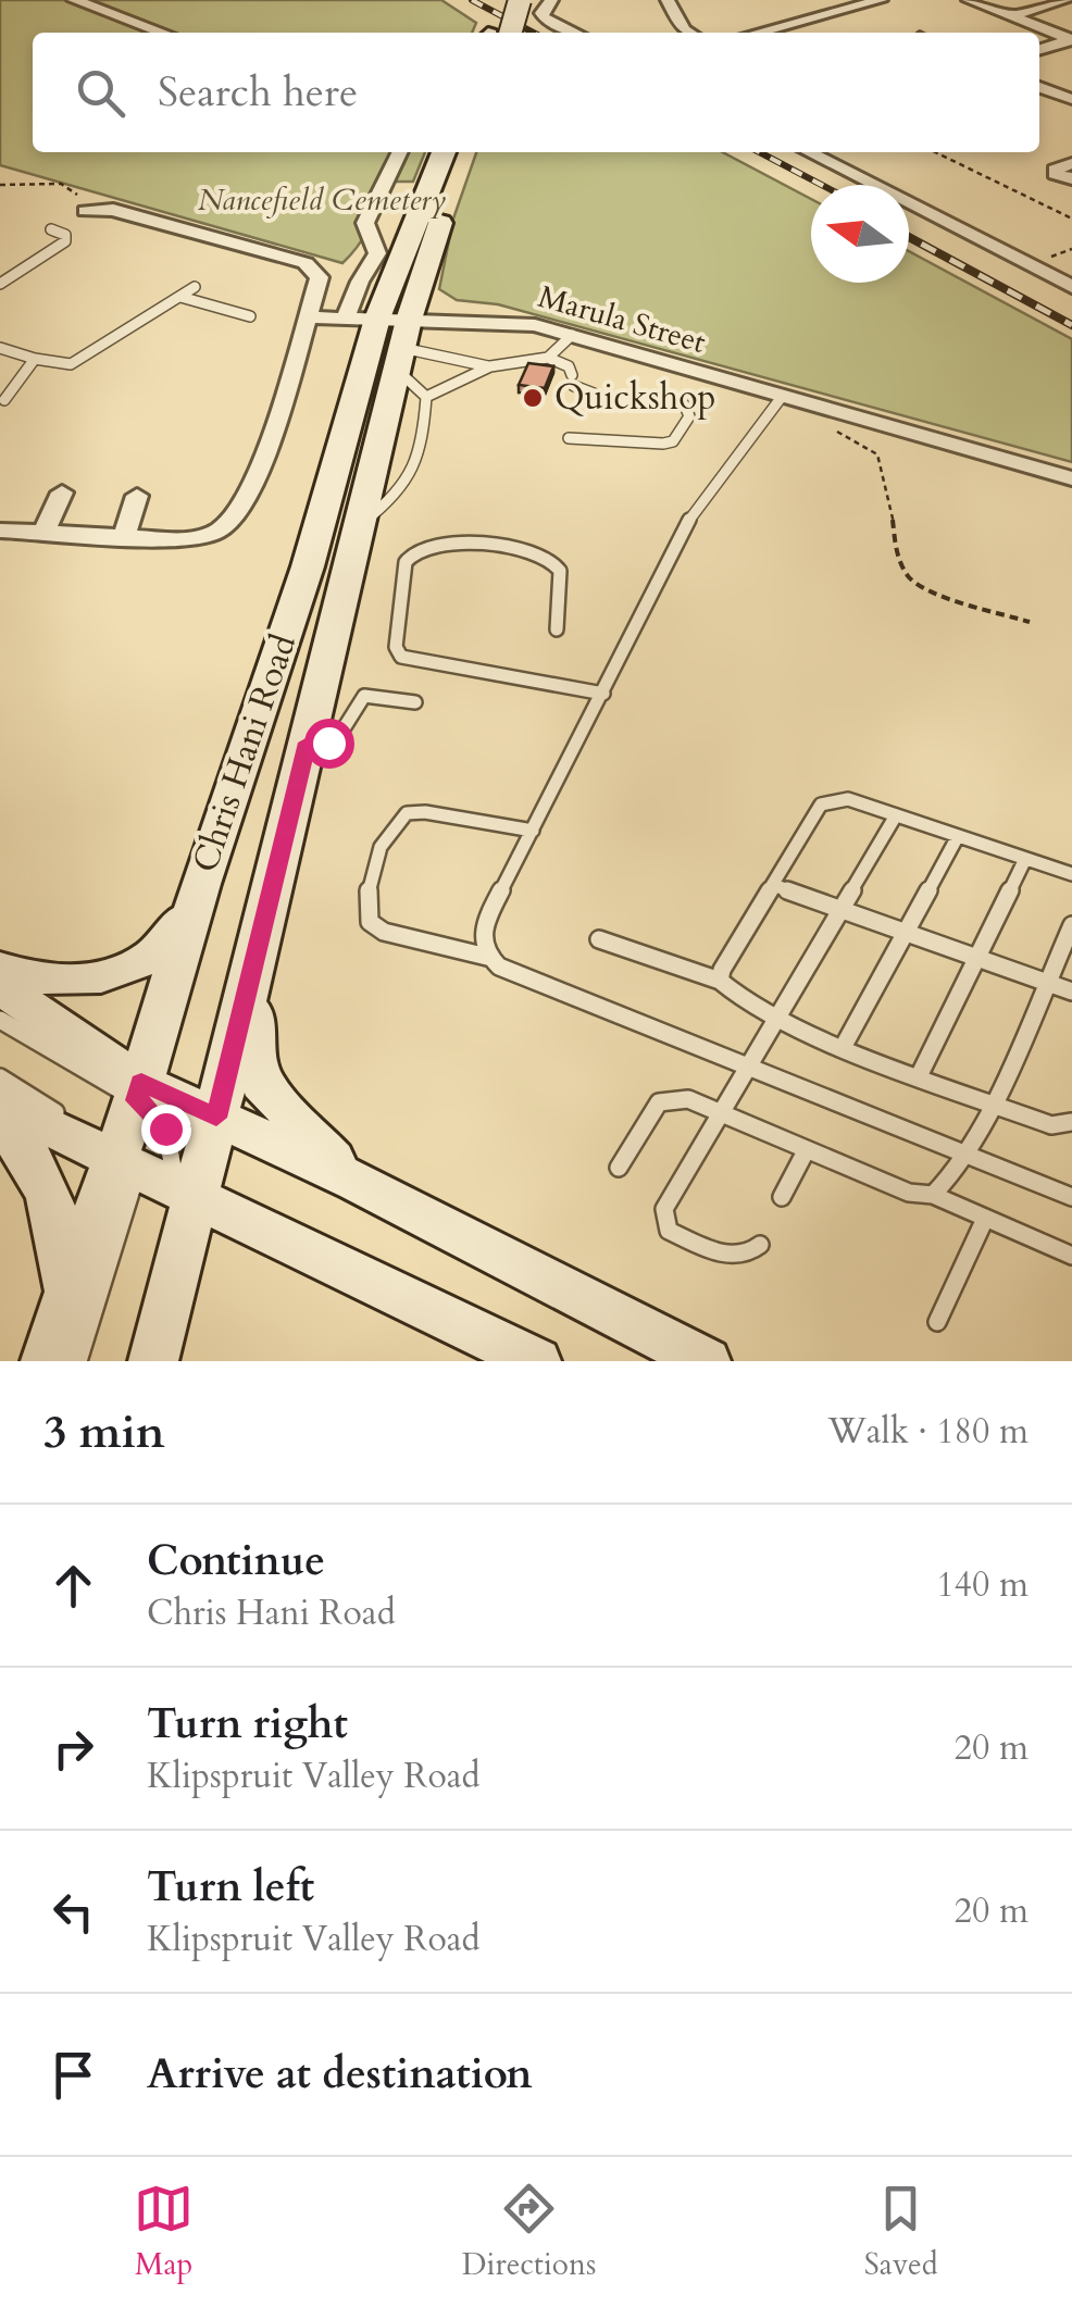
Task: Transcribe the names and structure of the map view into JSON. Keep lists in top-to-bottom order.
{
  "streets": {
    "main road": ["Chris Hani Road"],
    "street": ["Marula Street"]
  },
  "crossings": [
    ["Marula Street", "Chris Hani Road"]
  ],
  "parks": ["Nancefield Cemetery"],
  "places": ["Quickshop"],
  "north": "left",
  "page": {
    "search": "Search here",
    "heading": ["3 min", "Walk · 180 m"],
    "list": [
      ["Continue", "Chris Hani Road", "140 m"],
      ["Turn right", "Klipspruit Valley Road", "20 m"],
      ["Turn left", "Klipspruit Valley Road", "20 m"],
      "Arrive at destination"
    ],
    "nav": ["Map", "Directions", "Saved"]
  }
}
